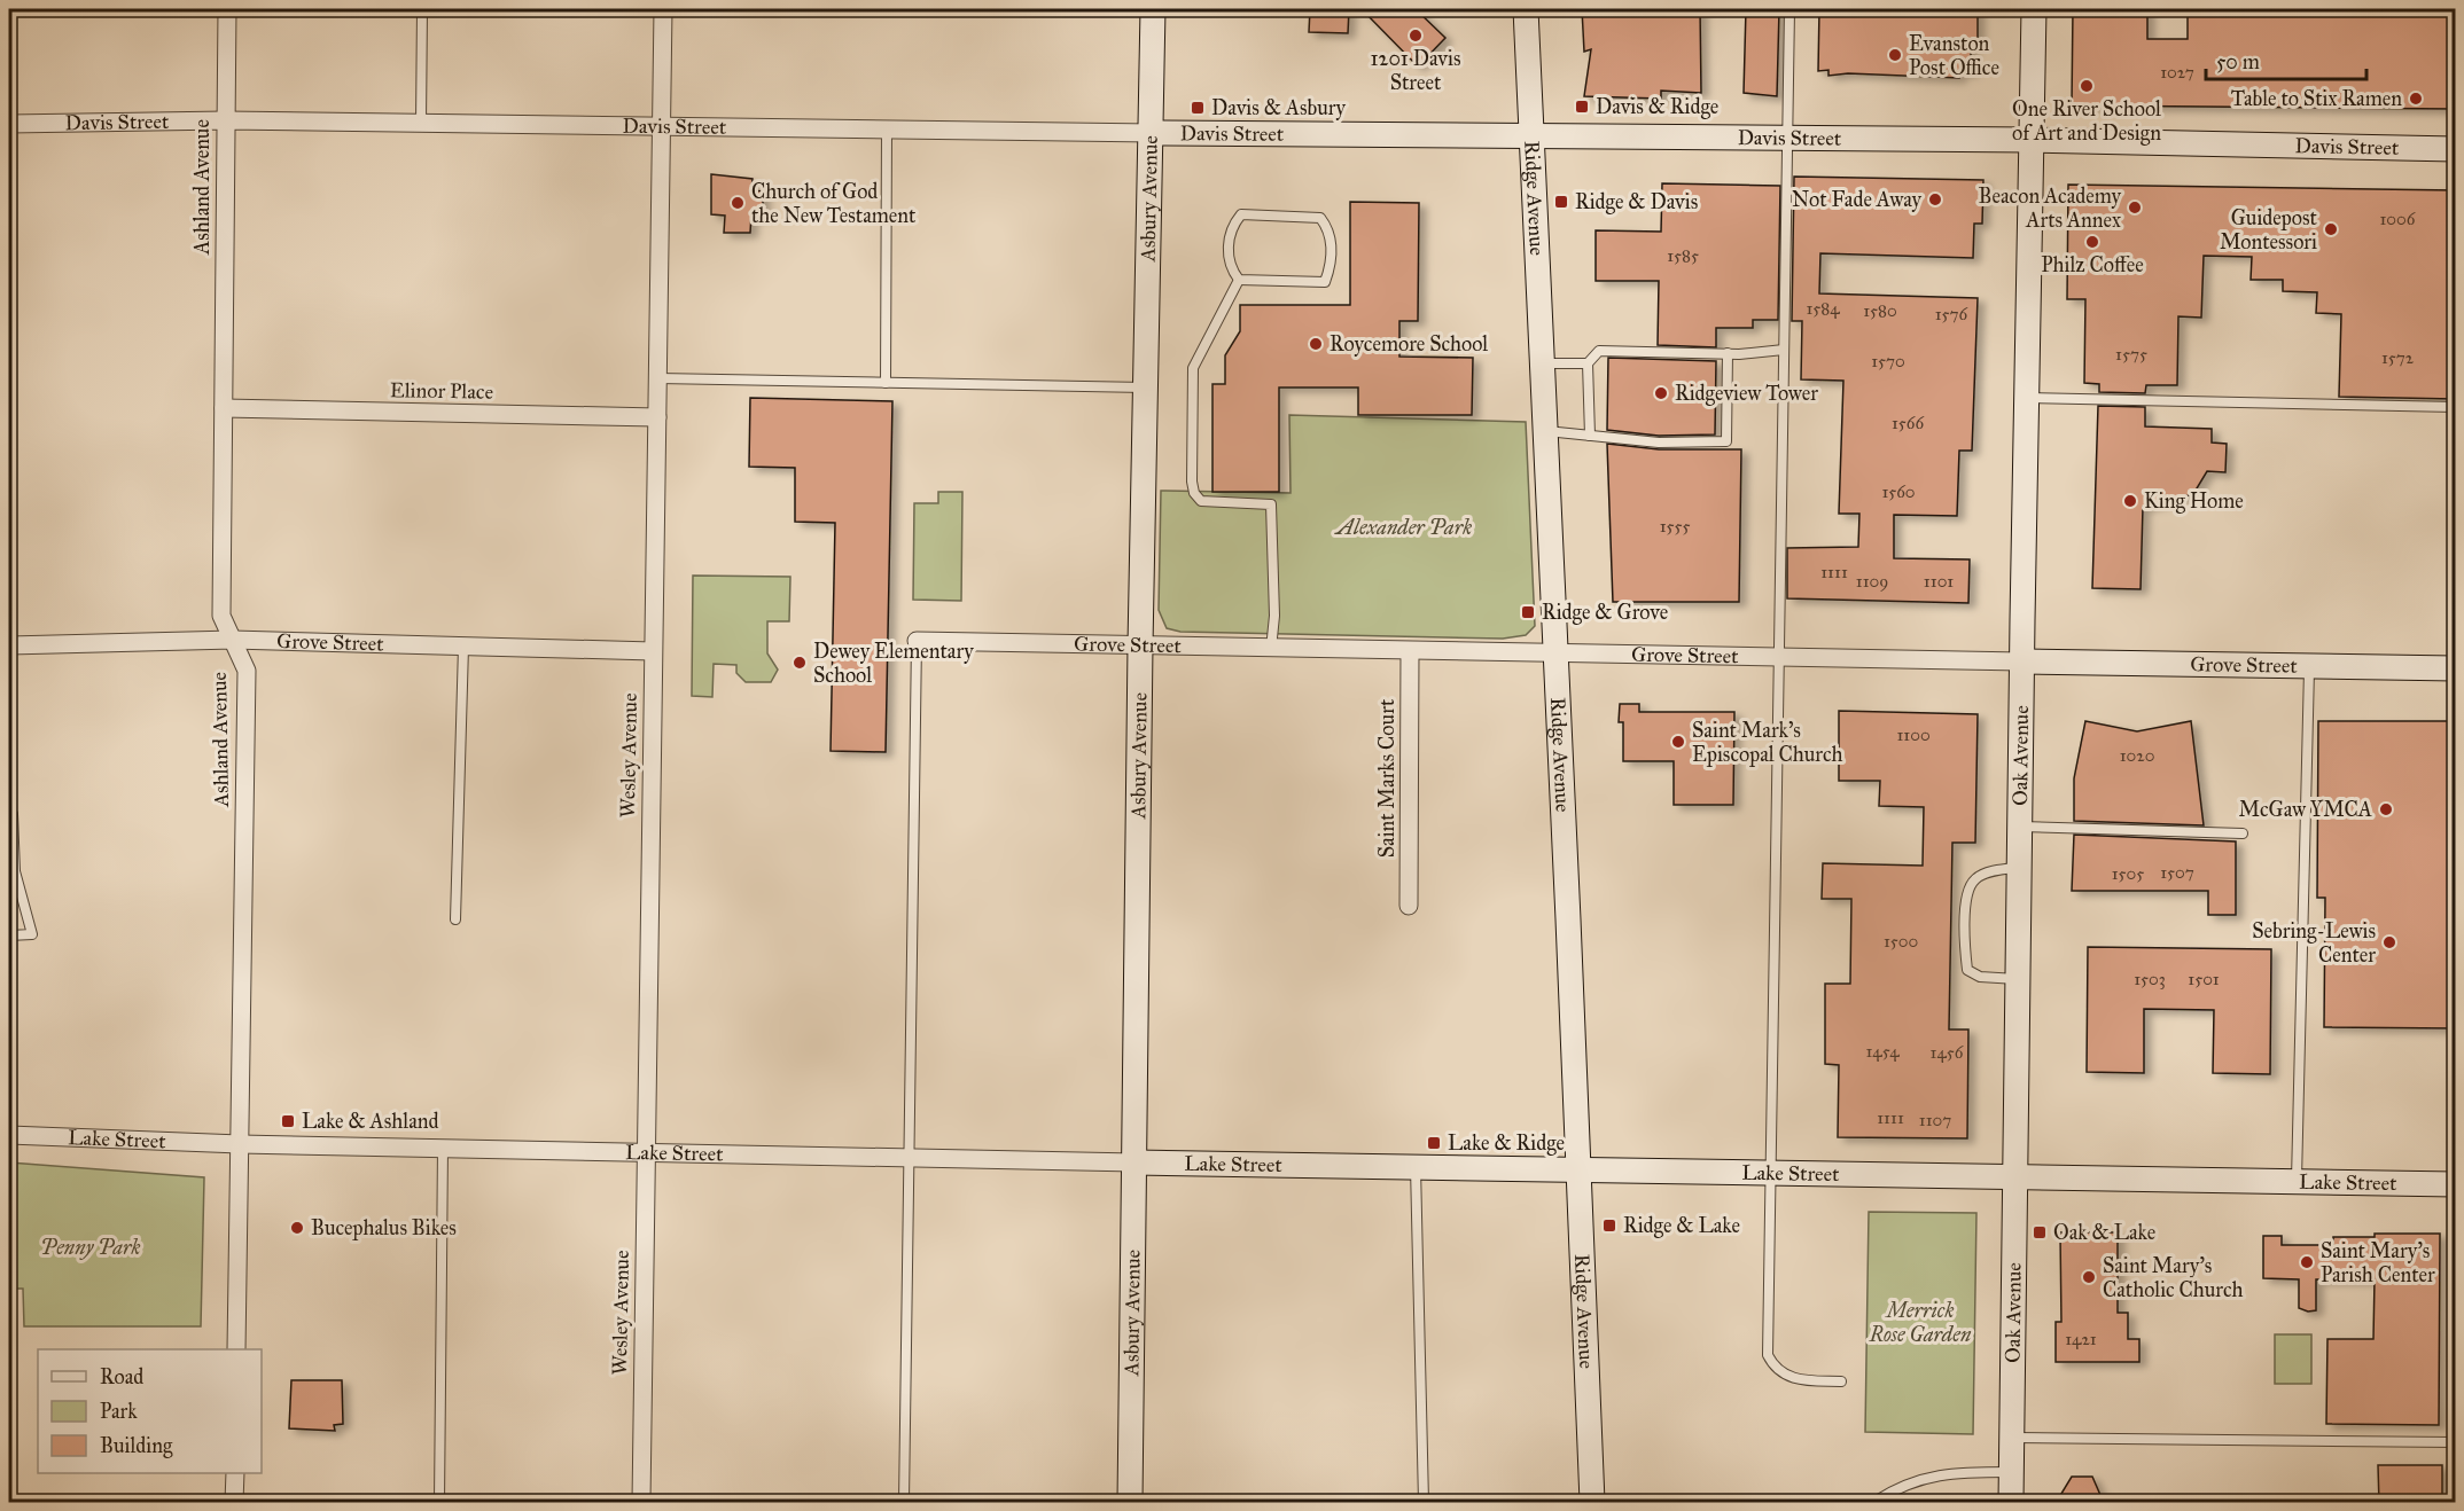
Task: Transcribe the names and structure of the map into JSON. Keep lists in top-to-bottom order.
{
  "streets": {
    "main road": [
      "Davis Street",
      "Asbury Avenue",
      "Ridge Avenue",
      "Grove Street",
      "Oak Avenue",
      "Lake Street"
    ],
    "street": [
      "Ashland Avenue",
      "Elinor Place",
      "Wesley Avenue",
      "Saint Marks Court"
    ]
  },
  "crossings": [
    ["Davis Street", "Ashland Avenue"],
    ["Davis Street", "Asbury Avenue"],
    ["Davis Street", "Ridge Avenue"],
    ["Davis Street", "Wesley Avenue"],
    ["Davis Street", "Oak Avenue"],
    ["Ashland Avenue", "Elinor Place"],
    ["Ashland Avenue", "Grove Street"],
    ["Ashland Avenue", "Lake Street"],
    ["Asbury Avenue", "Grove Street"],
    ["Asbury Avenue", "Lake Street"],
    ["Ridge Avenue", "Grove Street"],
    ["Ridge Avenue", "Lake Street"],
    ["Elinor Place", "Wesley Avenue"],
    ["Grove Street", "Wesley Avenue"],
    ["Grove Street", "Oak Avenue"],
    ["Grove Street", "Saint Marks Court"],
    ["Wesley Avenue", "Lake Street"],
    ["Oak Avenue", "Lake Street"]
  ],
  "parks": ["Alexander Park", "Penny Park", "Merrick Rose Garden"],
  "places": {
    "other": [
      "1201 Davis Street",
      "Evanston Post Office",
      "One River School of Art and Design",
      "Table to Stix Ramen",
      "Not Fade Away",
      "Church of God the New Testament",
      "Beacon Academy Arts Annex",
      "Guidepost Montessori",
      "Philz Coffee",
      "Roycemore School",
      "Ridgeview Tower",
      "King Home",
      "Dewey Elementary School",
      "Saint Mark's Episcopal Church",
      "McGaw YMCA",
      "Sebring-Lewis Center",
      "Bucephalus Bikes",
      "Saint Mary's Parish Center",
      "Saint Mary's Catholic Church"
    ],
    "transit": [
      "Davis & Ridge",
      "Davis & Asbury",
      "Ridge & Davis",
      "Ridge & Grove",
      "Lake & Ashland",
      "Lake & Ridge",
      "Ridge & Lake",
      "Oak & Lake"
    ]
  },
  "house_numbers": [
    "1027",
    "1006",
    "1585",
    "1584",
    "1580",
    "1576",
    "1575",
    "1572",
    "1570",
    "1566",
    "1560",
    "1555",
    "1111",
    "1109",
    "1101",
    "1100",
    "1020",
    "1507",
    "1505",
    "1500",
    "1503",
    "1501",
    "1454",
    "1456",
    "1111",
    "1107",
    "1421"
  ],
  "legend": ["Road", "Park", "Building"],
  "scale_bar": "50 m"
}
